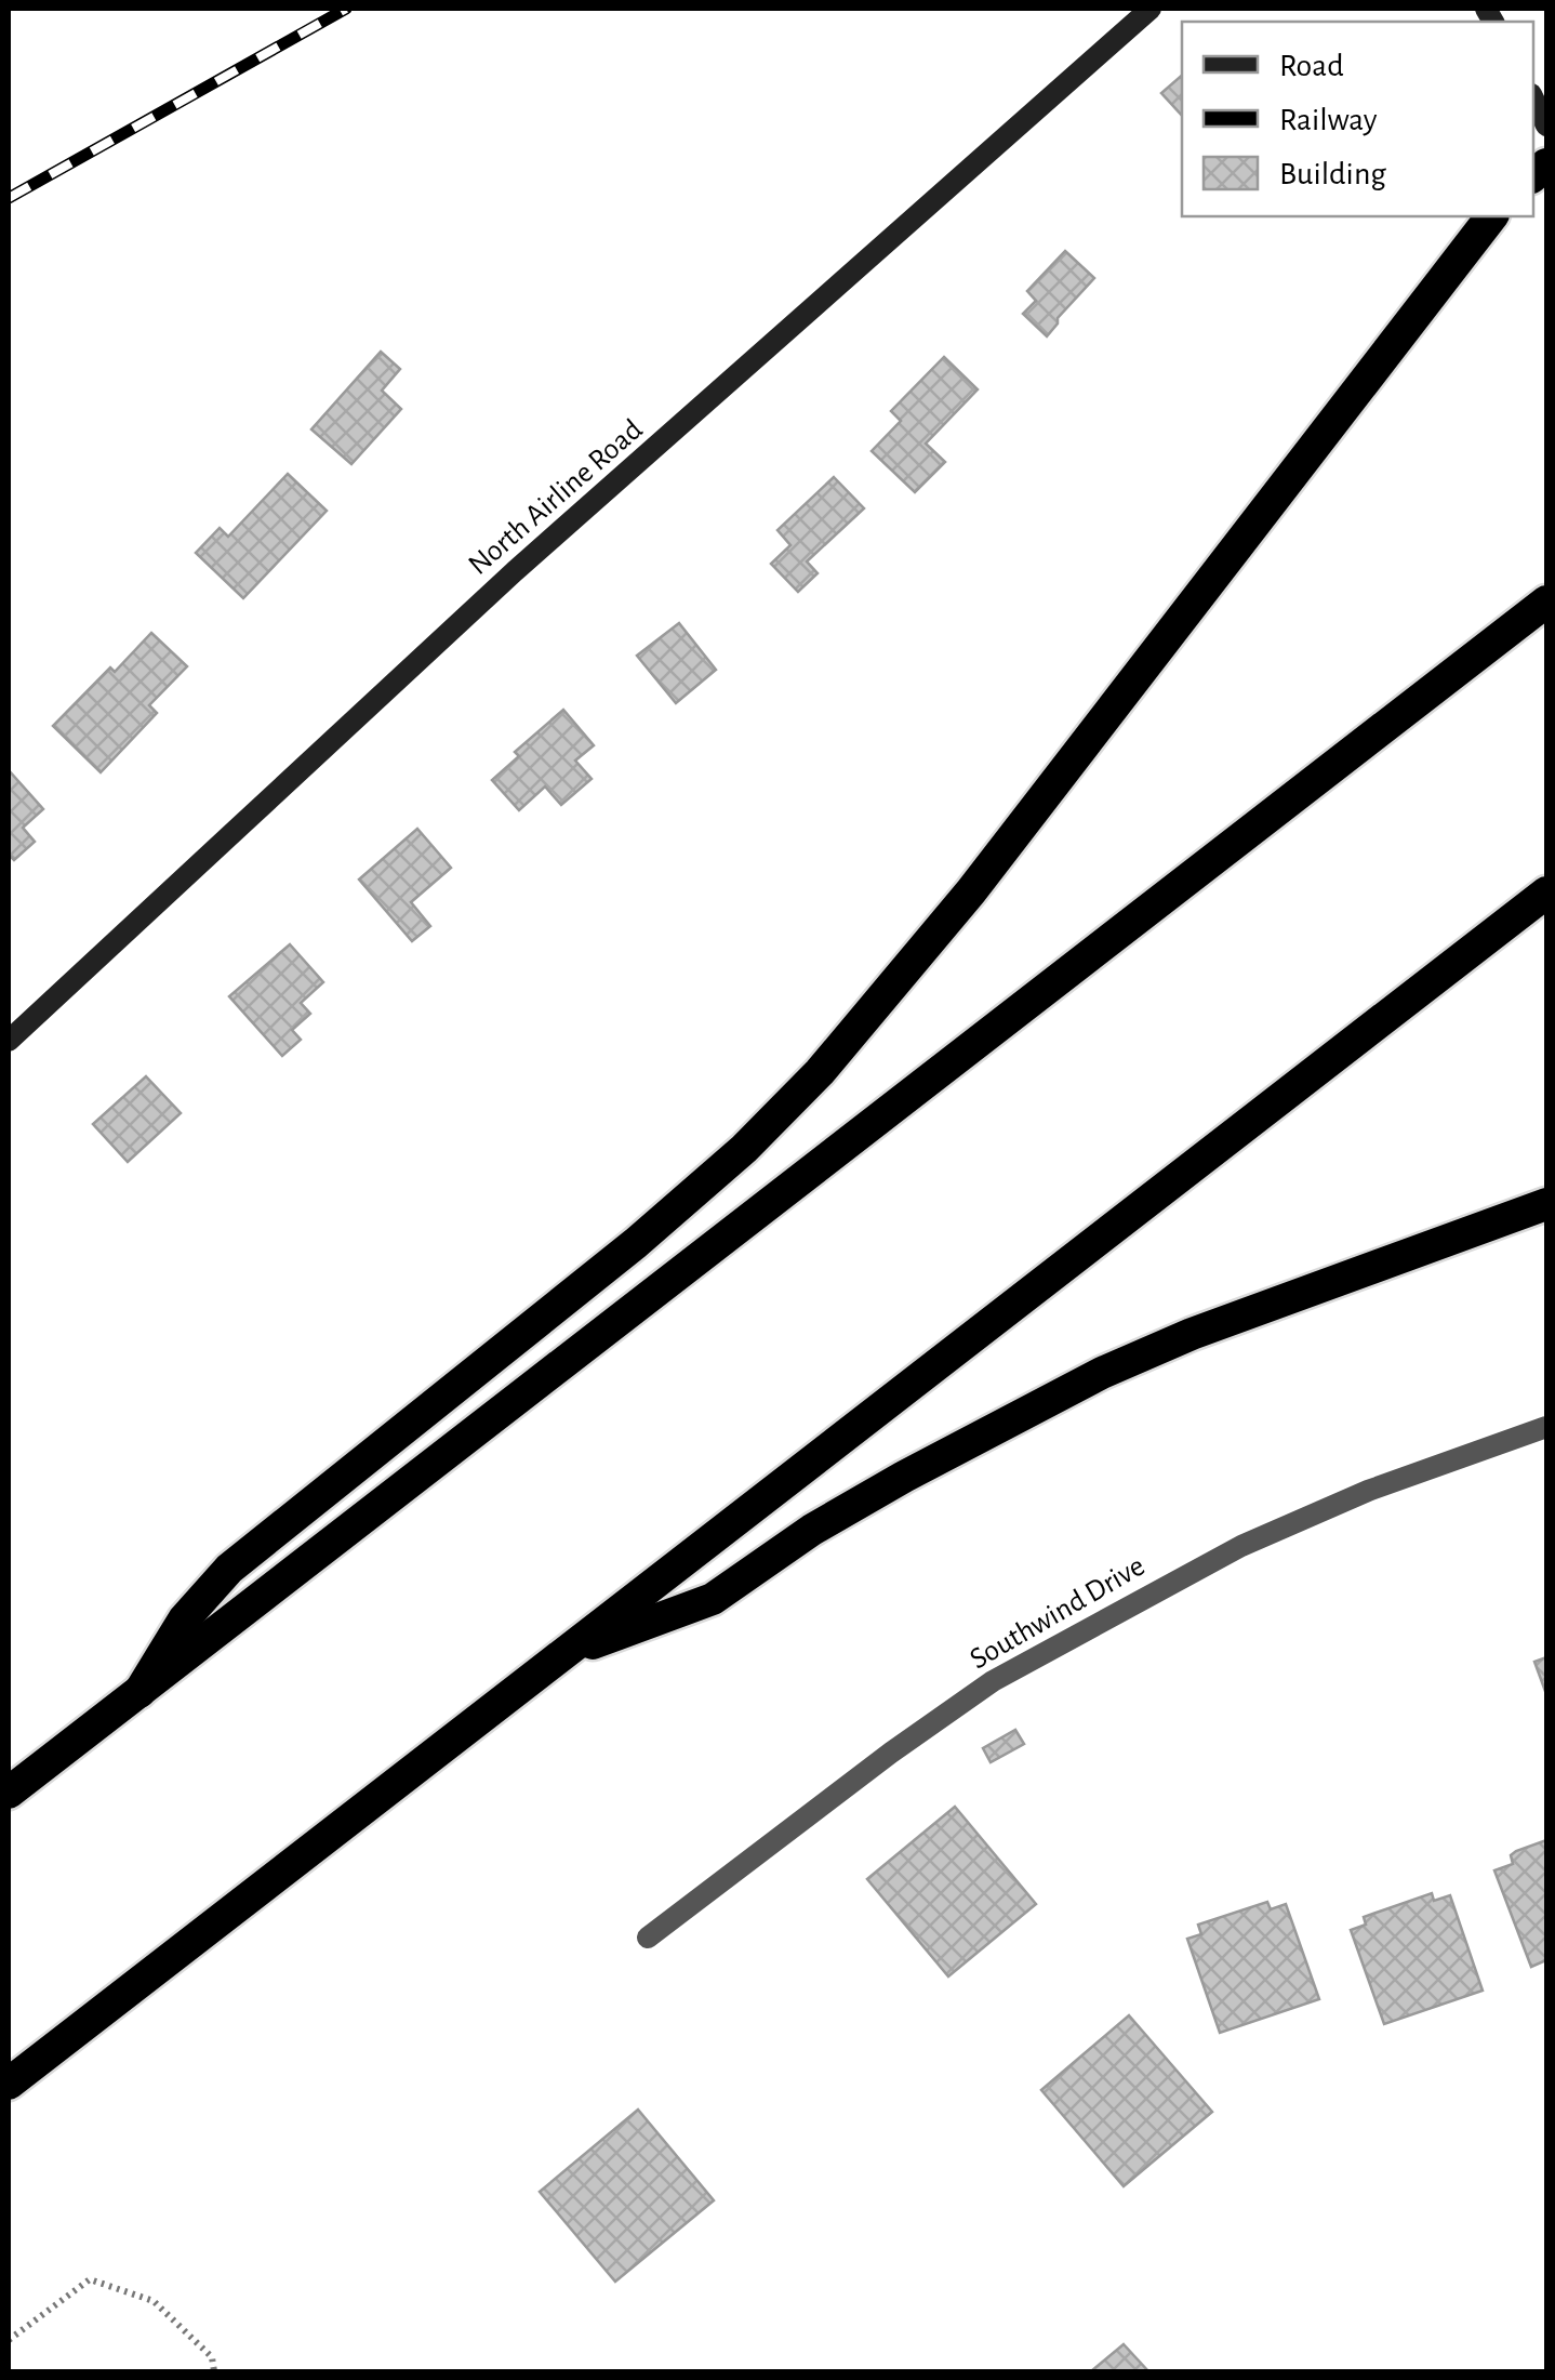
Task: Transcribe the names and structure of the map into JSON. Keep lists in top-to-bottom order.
{
  "streets": {
    "main road": ["North Airline Road"],
    "street": ["Southwind Drive"]
  },
  "legend": ["Road", "Railway", "Building"]
}
